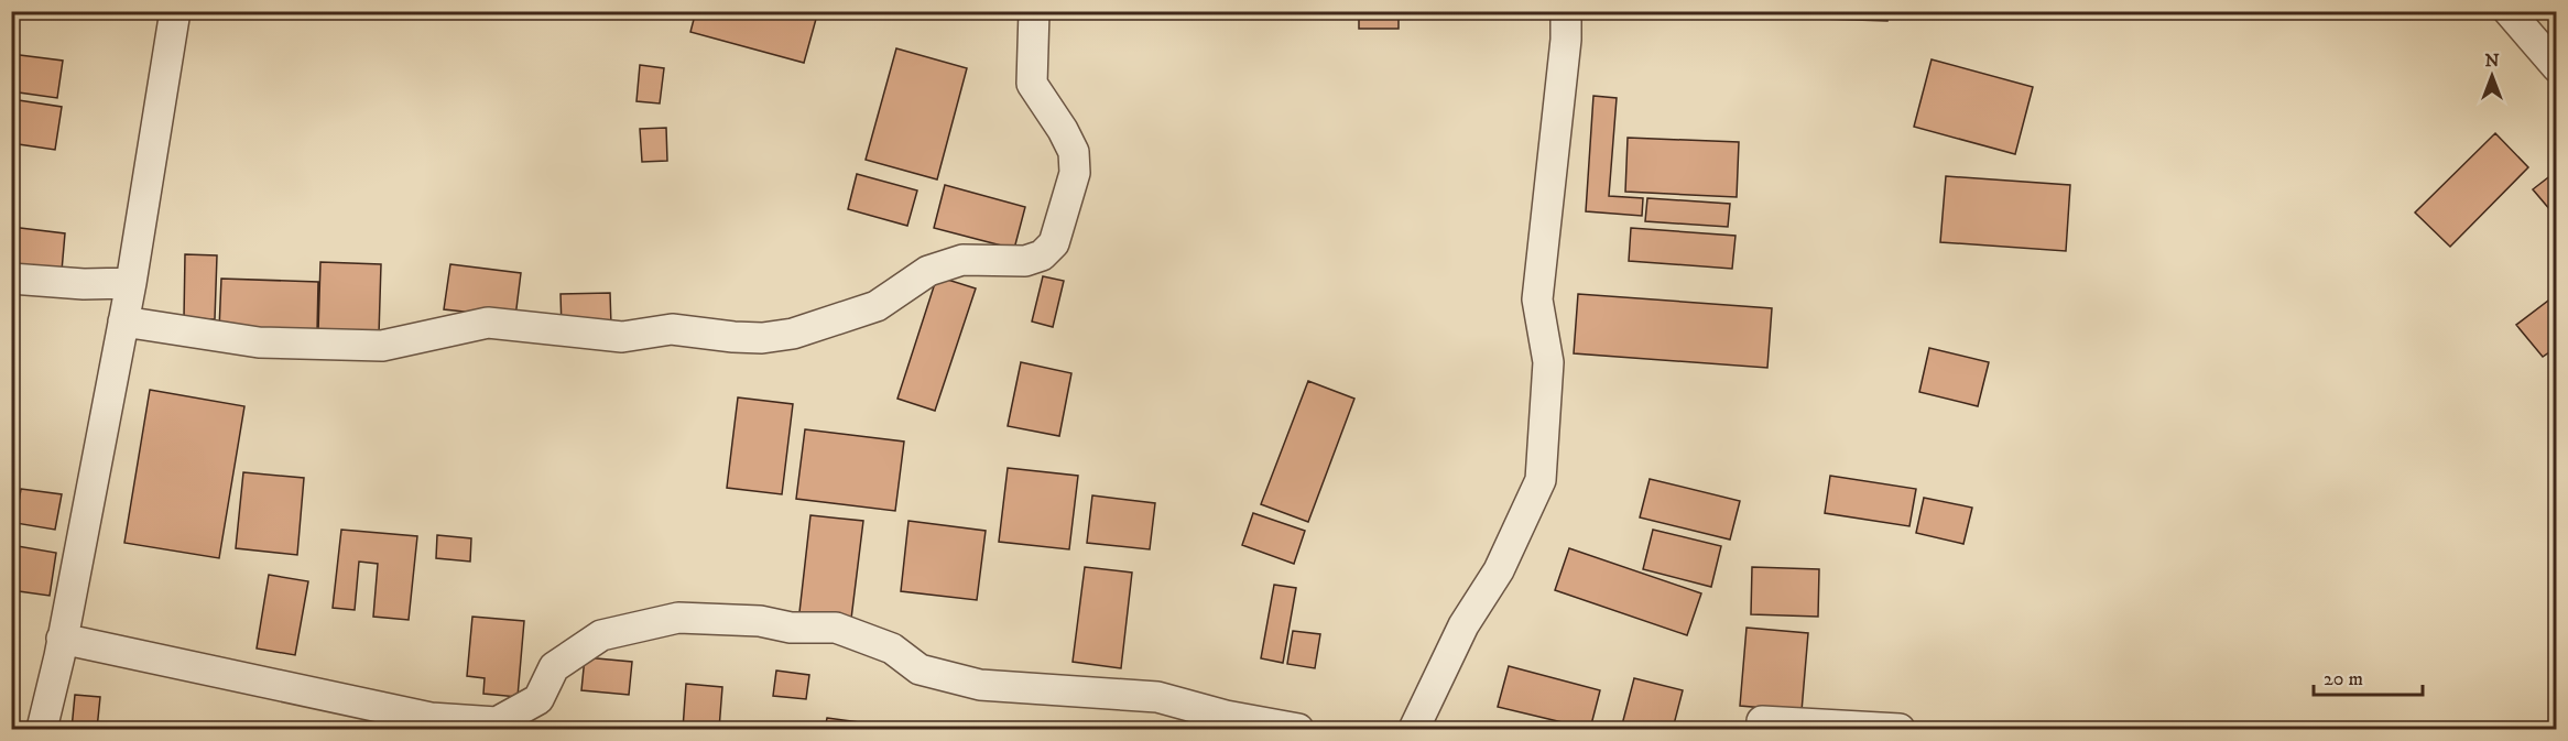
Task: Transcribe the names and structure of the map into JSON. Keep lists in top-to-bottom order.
{
  "scale_bar": "20 m",
  "north": "top"
}
